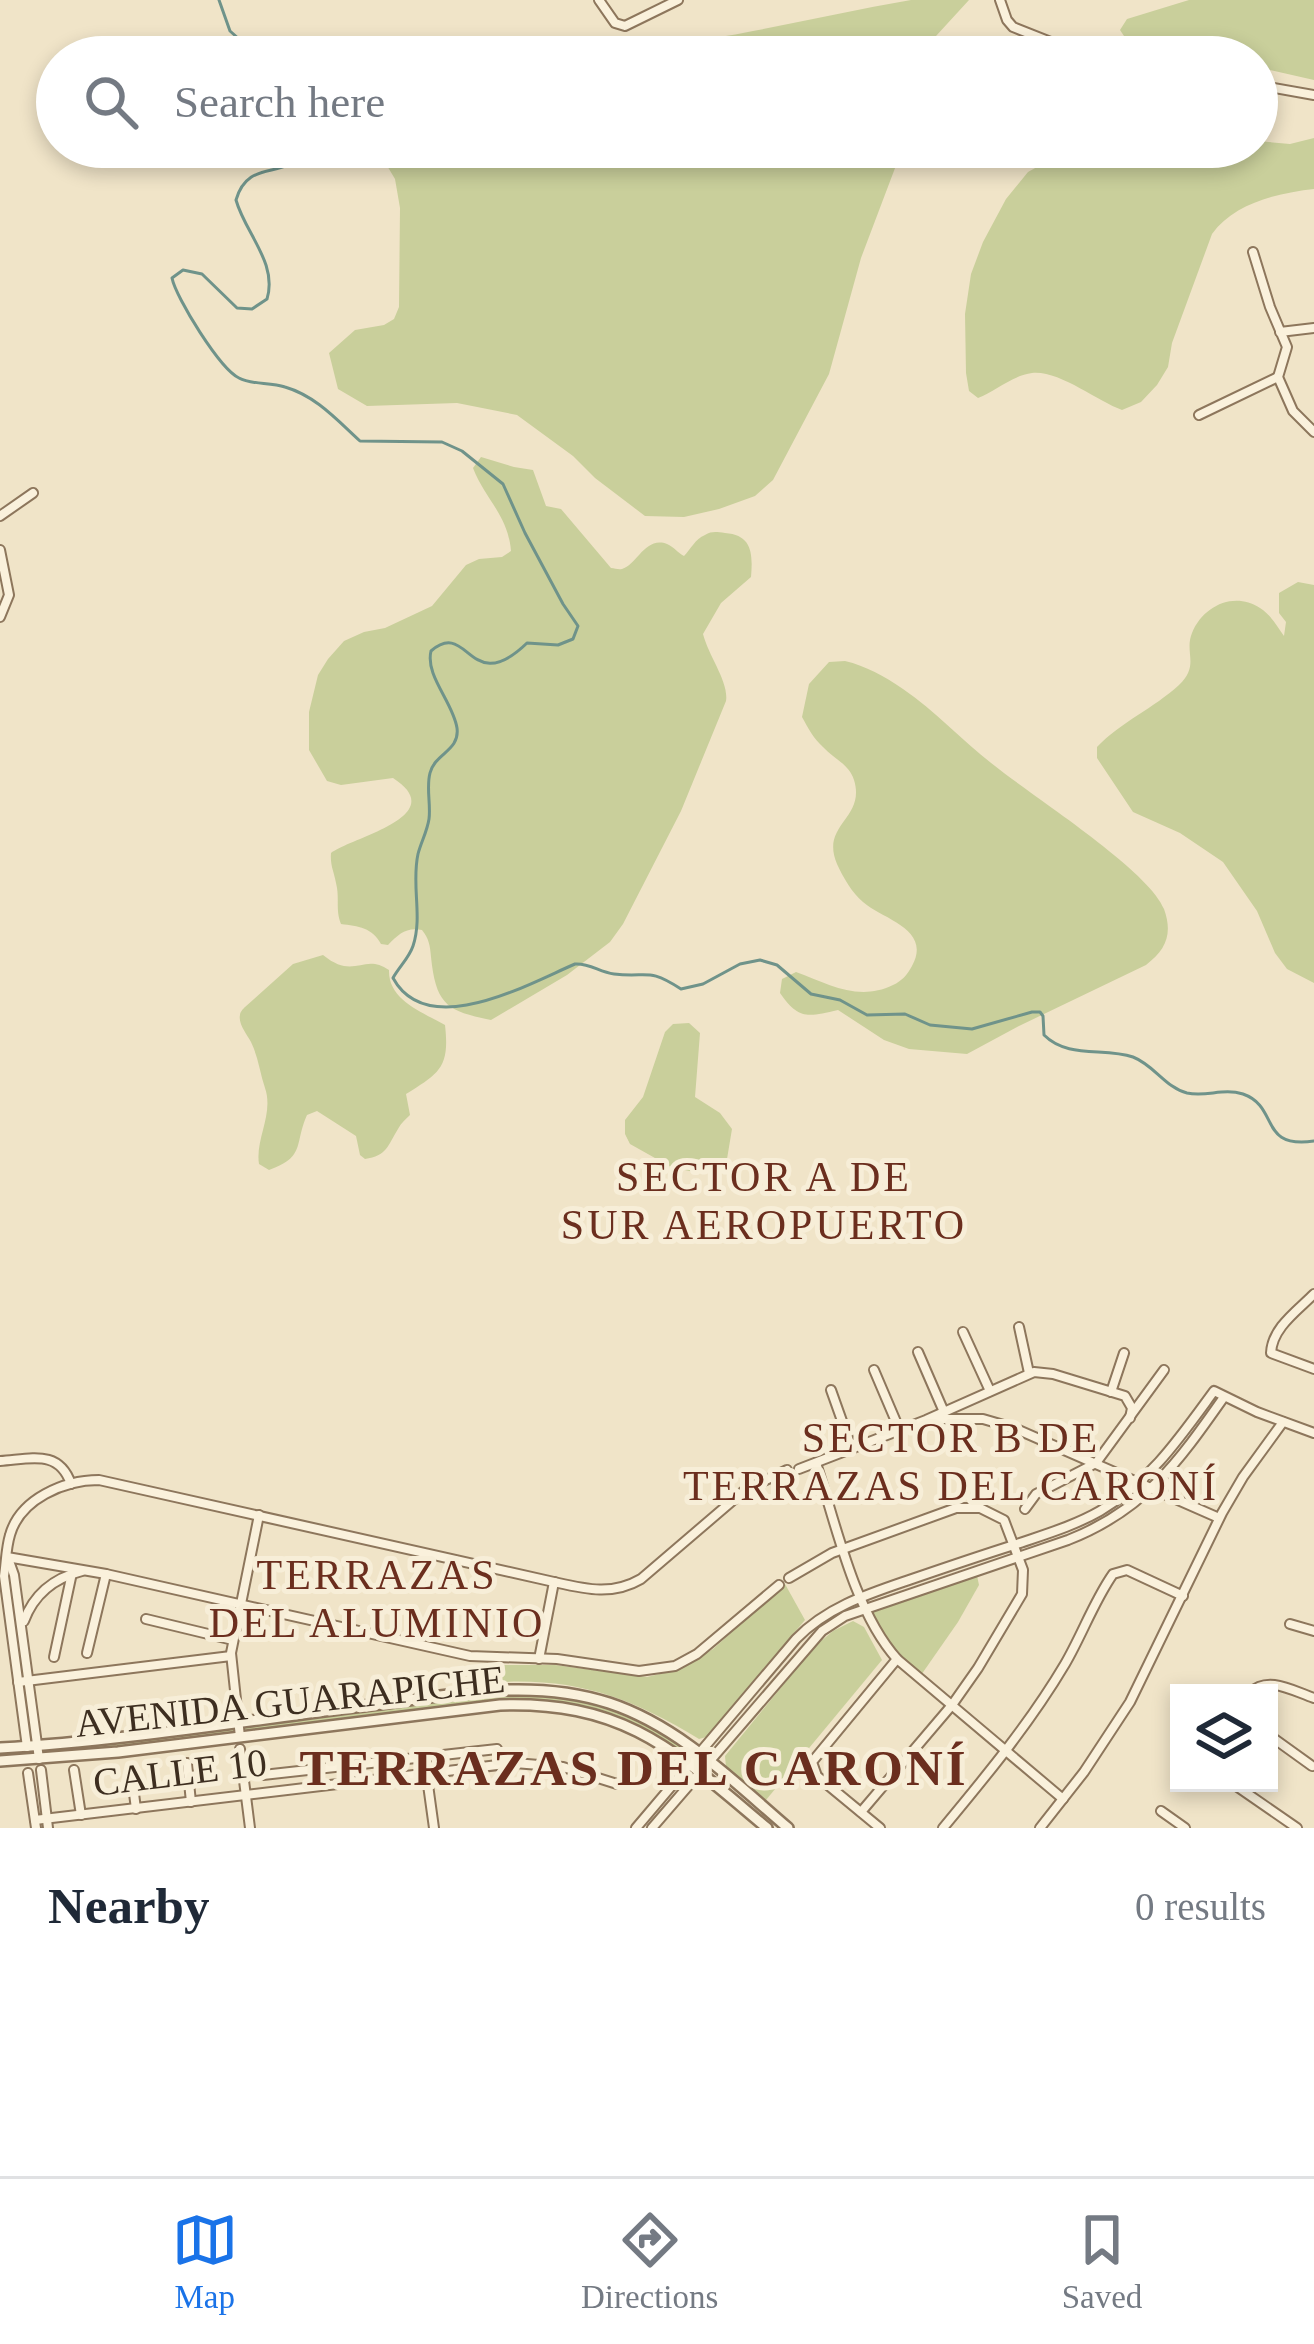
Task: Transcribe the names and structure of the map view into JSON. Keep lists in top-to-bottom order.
{
  "streets": {
    "street": ["AVENIDA GUARAPICHE", "CALLE 10"]
  },
  "districts": [
    "SECTOR A DE SUR AEROPUERTO",
    "SECTOR B DE TERRAZAS DEL CARONÍ",
    "TERRAZAS DEL ALUMINIO",
    "TERRAZAS DEL CARONÍ"
  ],
  "page": {
    "search": "Search here",
    "heading": ["Nearby", "0 results"],
    "nav": ["Map", "Directions", "Saved"]
  }
}
